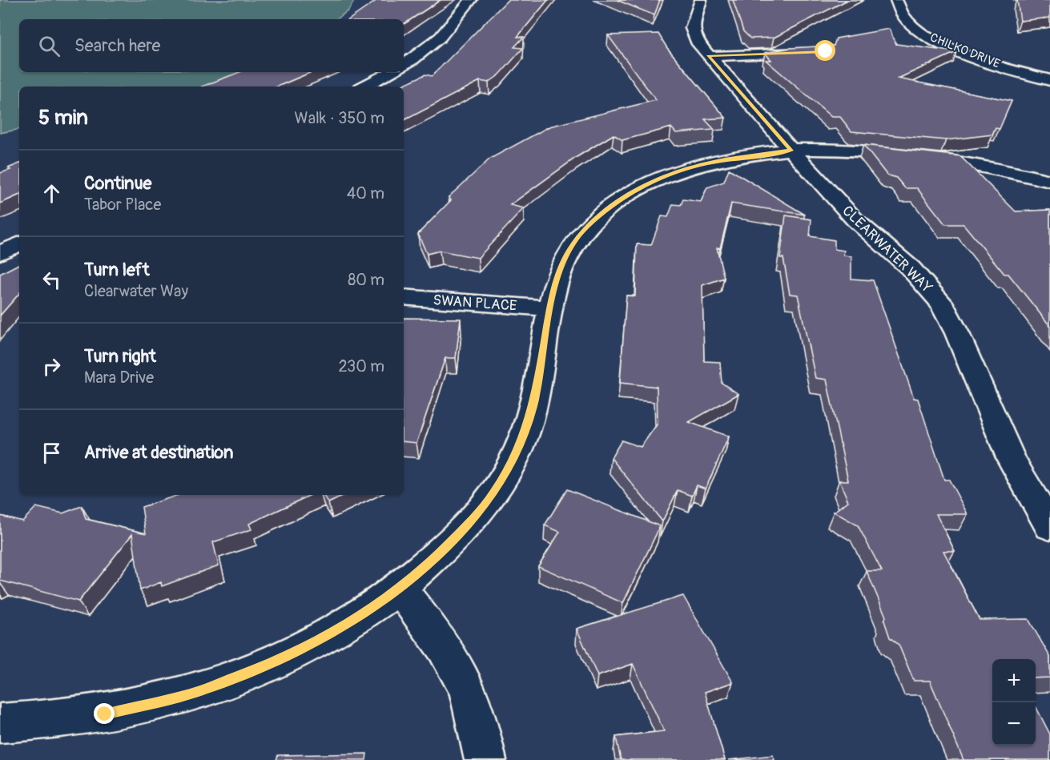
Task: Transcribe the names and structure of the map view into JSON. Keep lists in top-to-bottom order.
{
  "streets": {
    "street": ["CHILKO DRIVE", "CLEARWATER WAY", "SWAN PLACE"]
  },
  "page": {
    "search": "Search here",
    "heading": ["5 min", "Walk · 350 m"],
    "list": [
      ["Continue", "Tabor Place", "40 m"],
      ["Turn left", "Clearwater Way", "80 m"],
      ["Turn right", "Mara Drive", "230 m"],
      "Arrive at destination"
    ],
    "map_buttons": ["+", "−"]
  }
}
